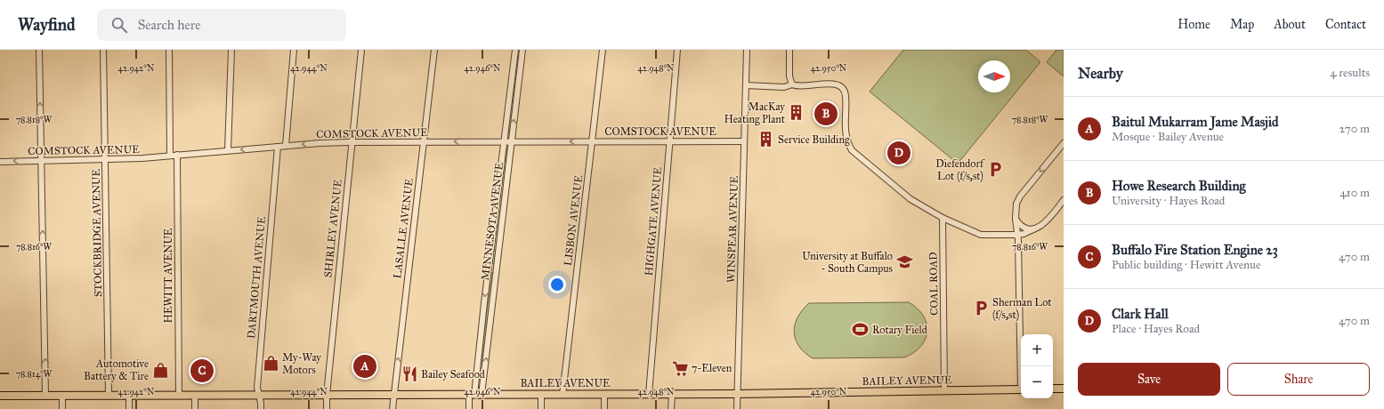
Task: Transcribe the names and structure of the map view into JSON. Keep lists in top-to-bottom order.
{
  "streets": {
    "main road": ["BAILEY AVENUE"],
    "street": [
      "COMSTOCK AVENUE",
      "LISBON AVENUE",
      "MINNESOTA AVENUE",
      "HIGHGATE AVENUE",
      "SHIRLEY AVENUE",
      "LASALLE AVENUE",
      "WINSPEAR AVENUE",
      "STOCKBRIDGE AVENUE",
      "HEWITT AVENUE",
      "DARTMOUTH AVENUE",
      "COAL ROAD"
    ]
  },
  "crossings": [
    ["COMSTOCK AVENUE", "LISBON AVENUE"],
    ["COMSTOCK AVENUE", "MINNESOTA AVENUE"],
    ["COMSTOCK AVENUE", "HIGHGATE AVENUE"],
    ["COMSTOCK AVENUE", "SHIRLEY AVENUE"],
    ["COMSTOCK AVENUE", "LASALLE AVENUE"],
    ["COMSTOCK AVENUE", "WINSPEAR AVENUE"],
    ["COMSTOCK AVENUE", "STOCKBRIDGE AVENUE"],
    ["COMSTOCK AVENUE", "HEWITT AVENUE"],
    ["COMSTOCK AVENUE", "DARTMOUTH AVENUE"],
    ["LISBON AVENUE", "BAILEY AVENUE"],
    ["MINNESOTA AVENUE", "BAILEY AVENUE"],
    ["HIGHGATE AVENUE", "BAILEY AVENUE"],
    ["SHIRLEY AVENUE", "BAILEY AVENUE"],
    ["LASALLE AVENUE", "BAILEY AVENUE"],
    ["WINSPEAR AVENUE", "BAILEY AVENUE"],
    ["STOCKBRIDGE AVENUE", "BAILEY AVENUE"],
    ["HEWITT AVENUE", "BAILEY AVENUE"],
    ["DARTMOUTH AVENUE", "BAILEY AVENUE"],
    ["COAL ROAD", "BAILEY AVENUE"]
  ],
  "one_way": ["COMSTOCK AVENUE", "LASALLE AVENUE"],
  "places": {
    "building": ["MacKay Heating Plant", "Service Building"],
    "parking": ["Diefendorf Lot (f/s,st)", "Sherman Lot (f/s,st)"],
    "school or university": ["University at Buffalo - South Campus"],
    "sports": ["Rotary Field"],
    "shop": ["My-Way Motors", "Automotive Battery & Tire"],
    "supermarket": ["7-Eleven"],
    "restaurant": ["Bailey Seafood"]
  },
  "north": "right",
  "page": {
    "header": "Wayfind",
    "search": "Search here",
    "nav": [
      "Home",
      "Map",
      "About",
      "Contact"
    ],
    "heading": ["Nearby", "4 results"],
    "list": [
      {
        "mark": "A",
        "name": "Baitul Mukarram Jame Masjid",
        "note": "Mosque · Bailey Avenue",
        "value": "270 m"
      },
      {
        "mark": "B",
        "name": "Howe Research Building",
        "note": "University · Hayes Road",
        "value": "410 m"
      },
      {
        "mark": "C",
        "name": "Buffalo Fire Station Engine 23",
        "note": "Public building · Hewitt Avenue",
        "value": "470 m"
      },
      {
        "mark": "D",
        "name": "Clark Hall",
        "note": "Place · Hayes Road",
        "value": "470 m"
      }
    ],
    "pins": [
      "B",
      "D",
      "A",
      "C"
    ],
    "map_buttons": ["+", "−"],
    "buttons": ["Save", "Share"]
  },
  "coordinates": [
    "42.942°N",
    "42.944°N",
    "42.946°N",
    "42.948°N",
    "42.950°N",
    "78.818°W",
    "78.816°W",
    "78.814°W"
  ]
}
